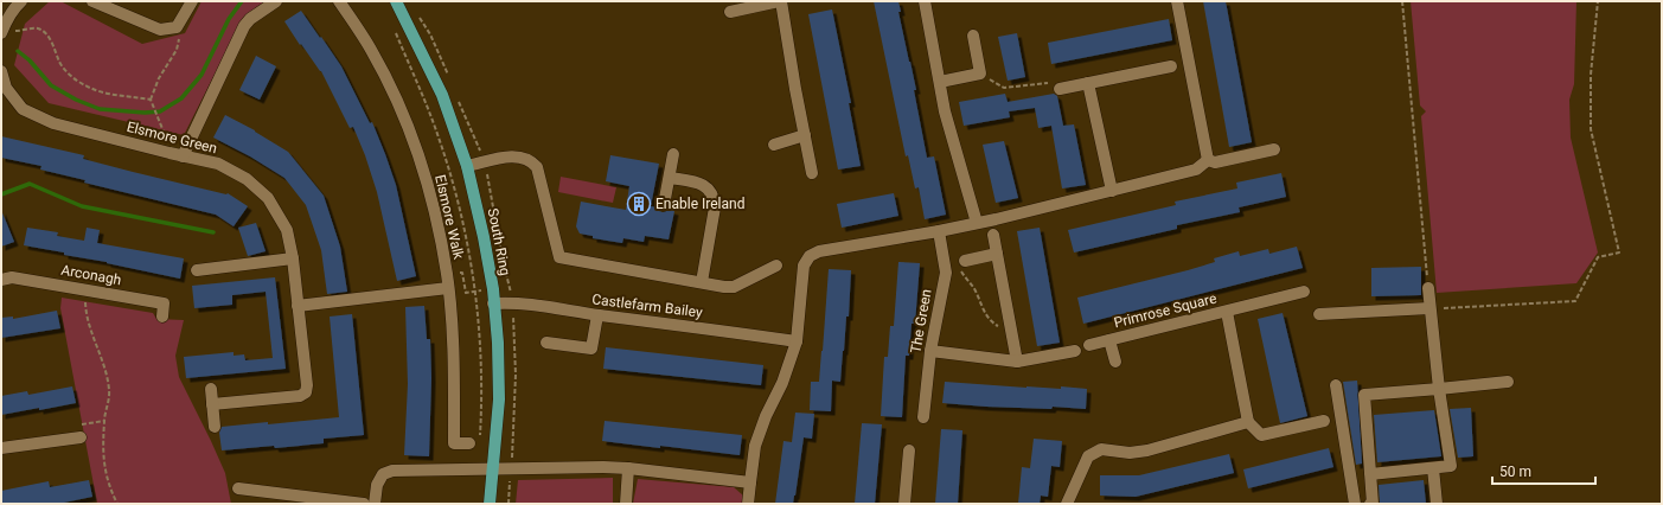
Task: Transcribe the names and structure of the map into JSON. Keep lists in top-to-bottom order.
{
  "streets": {
    "main road": ["South Ring"],
    "street": [
      "Elsmore Green",
      "Elsmore Walk",
      "Arconagh",
      "Castlefarm Bailey",
      "Primrose Square",
      "The Green"
    ]
  },
  "crossings": [
    ["South Ring", "Castlefarm Bailey"]
  ],
  "places": {
    "building": ["Enable Ireland"]
  },
  "scale_bar": "50 m"
}
